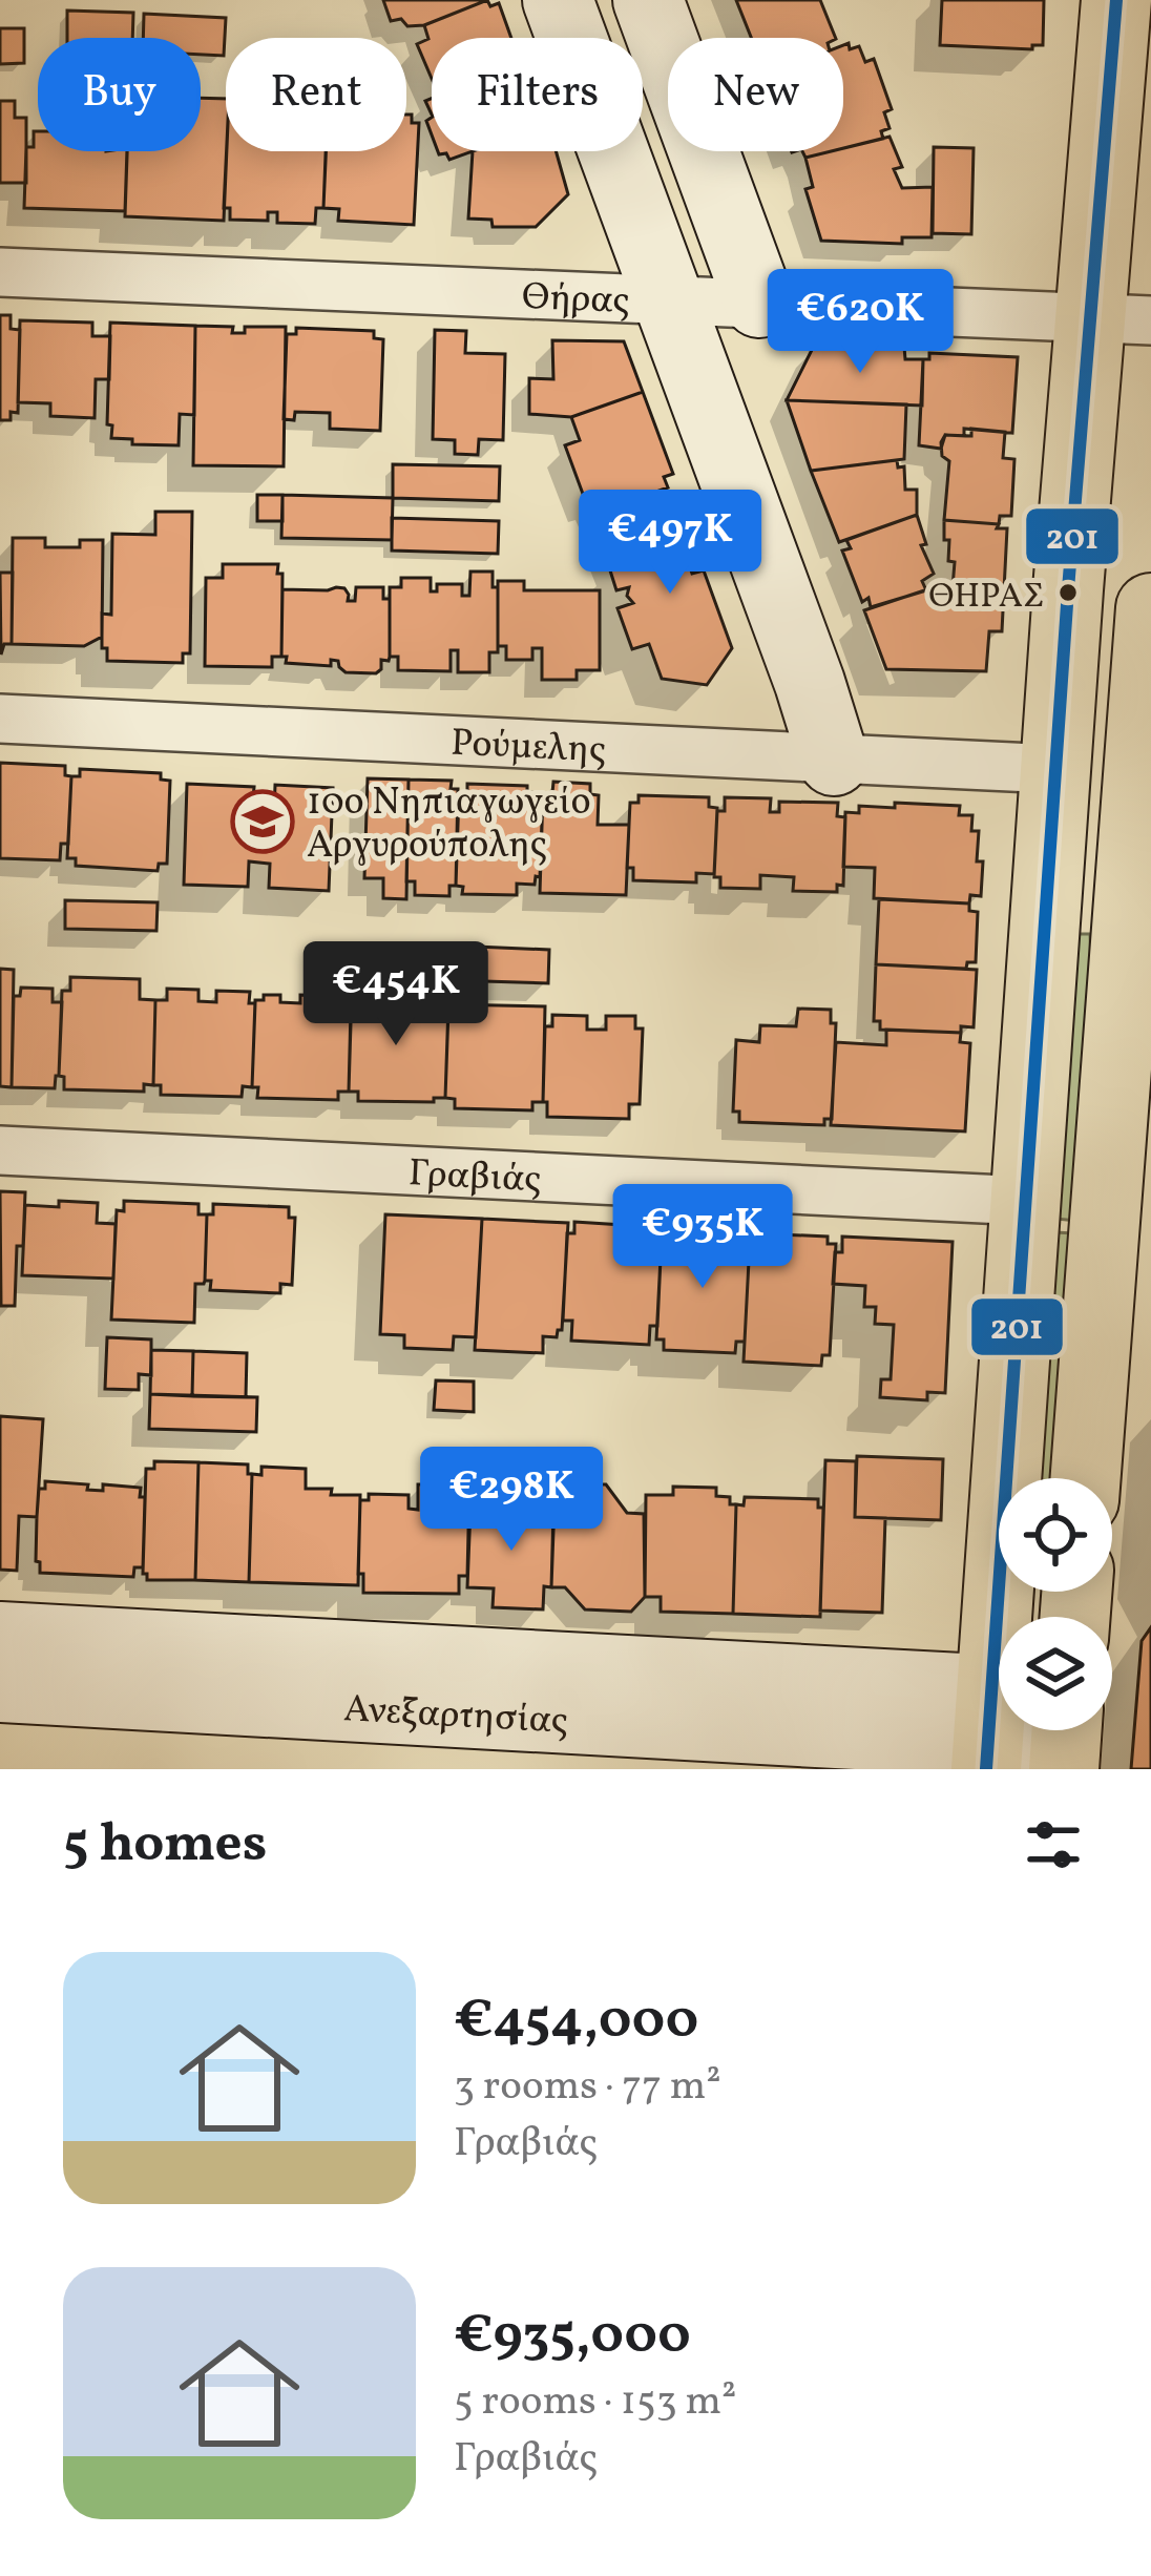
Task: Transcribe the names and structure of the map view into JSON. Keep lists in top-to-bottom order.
{
  "streets": {
    "main road": ["Ανεξαρτησίας"],
    "street": ["Θήρας", "Ρούμελης", "Γραβιάς"]
  },
  "places": {
    "other": ["ΘΗΡΑΣ"],
    "school or university": ["10ο Νηπιαγωγείο Αργυρούπολης"]
  },
  "lines": ["transit line 201"],
  "page": {
    "chip": [
      "Buy",
      "Rent",
      "Filters",
      "New"
    ],
    "price": [
      "€620K",
      "€497K",
      "€454K",
      "€935K",
      "€298K"
    ],
    "heading": "5 homes",
    "list": [
      {
        "name": "€454,000",
        "note": "3 rooms · 77 m² · Γραβιάς"
      },
      {
        "name": "€935,000",
        "note": "5 rooms · 153 m² · Γραβιάς"
      }
    ]
  }
}
